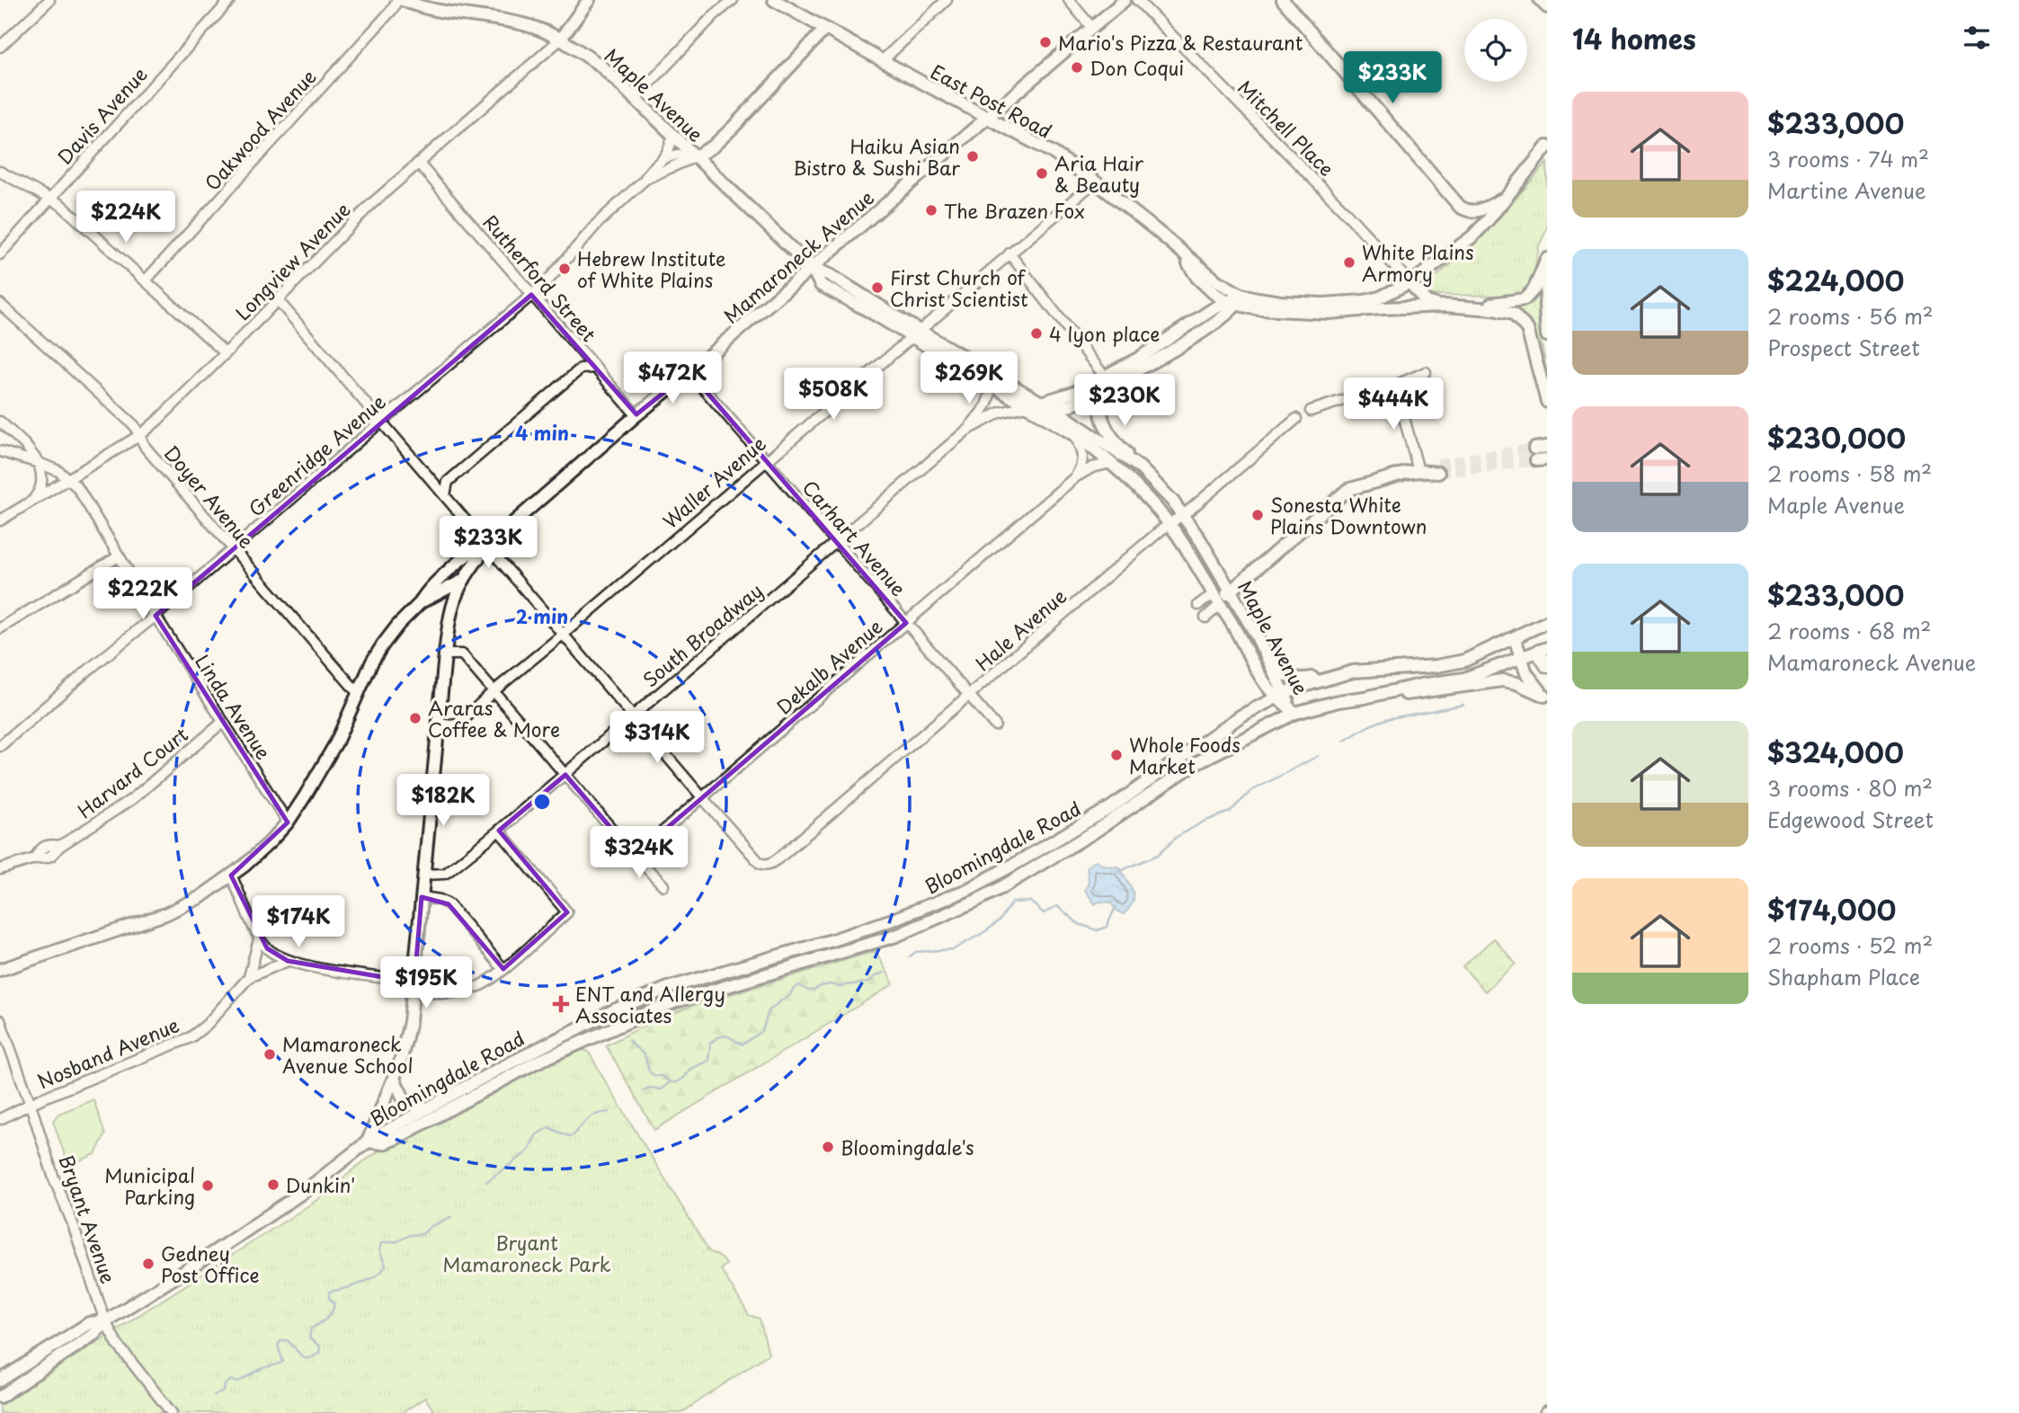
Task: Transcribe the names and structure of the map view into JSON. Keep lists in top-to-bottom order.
{
  "streets": {
    "main road": [
      "Maple Avenue",
      "East Post Road",
      "Mamaroneck Avenue",
      "Longview Avenue",
      "South Broadway",
      "Bloomingdale Road"
    ],
    "street": [
      "Davis Avenue",
      "Mitchell Place",
      "Oakwood Avenue",
      "Rutherford Street",
      "Greenridge Avenue",
      "Waller Avenue",
      "Doyer Avenue",
      "Carhart Avenue",
      "Hale Avenue",
      "Dekalb Avenue",
      "Linda Avenue",
      "Harvard Court",
      "Nosband Avenue",
      "Bryant Avenue"
    ]
  },
  "crossings": [
    ["Maple Avenue", "Mamaroneck Avenue"],
    ["Maple Avenue", "Longview Avenue"],
    ["Maple Avenue", "Greenridge Avenue"],
    ["Maple Avenue", "Waller Avenue"],
    ["Maple Avenue", "Hale Avenue"],
    ["Maple Avenue", "South Broadway"],
    ["Maple Avenue", "Dekalb Avenue"],
    ["Maple Avenue", "Bloomingdale Road"],
    ["East Post Road", "Mamaroneck Avenue"],
    ["East Post Road", "Waller Avenue"],
    ["East Post Road", "South Broadway"],
    ["Mamaroneck Avenue", "Rutherford Street"],
    ["Mamaroneck Avenue", "Waller Avenue"],
    ["Mamaroneck Avenue", "Carhart Avenue"],
    ["Mamaroneck Avenue", "South Broadway"],
    ["Mamaroneck Avenue", "Bloomingdale Road"],
    ["Mamaroneck Avenue", "Bryant Avenue"],
    ["Longview Avenue", "Rutherford Street"],
    ["Longview Avenue", "Doyer Avenue"],
    ["Longview Avenue", "Linda Avenue"],
    ["Rutherford Street", "Greenridge Avenue"],
    ["Greenridge Avenue", "Doyer Avenue"],
    ["Greenridge Avenue", "Linda Avenue"],
    ["Waller Avenue", "Carhart Avenue"],
    ["Carhart Avenue", "Hale Avenue"],
    ["Carhart Avenue", "South Broadway"],
    ["Carhart Avenue", "Dekalb Avenue"],
    ["Hale Avenue", "Dekalb Avenue"],
    ["Linda Avenue", "Harvard Court"],
    ["Nosband Avenue", "Bryant Avenue"]
  ],
  "parks": ["Bryant Mamaroneck Park"],
  "places": {
    "other": [
      "Mario's Pizza & Restaurant",
      "Don Coqui",
      "Haiku Asian Bistro & Sushi Bar",
      "Aria Hair & Beauty",
      "The Brazen Fox",
      "White Plains Armory",
      "Hebrew Institute of White Plains",
      "First Church of Christ Scientist",
      "4 lyon place",
      "Sonesta White Plains Downtown",
      "Araras Coffee & More",
      "Whole Foods Market",
      "Mamaroneck Avenue School",
      "Bloomingdale's",
      "Dunkin'",
      "Municipal Parking",
      "Gedney Post Office"
    ],
    "health": ["ENT and Allergy Associates"]
  },
  "page": {
    "heading": "14 homes",
    "price": [
      "$233K",
      "$224K",
      "$472K",
      "$269K",
      "$508K",
      "$230K",
      "$444K",
      "$233K",
      "$222K",
      "$314K",
      "$182K",
      "$324K",
      "$174K",
      "$195K"
    ],
    "list": [
      {
        "name": "$233,000",
        "note": "3 rooms · 74 m² · Martine Avenue"
      },
      {
        "name": "$224,000",
        "note": "2 rooms · 56 m² · Prospect Street"
      },
      {
        "name": "$230,000",
        "note": "2 rooms · 58 m² · Maple Avenue"
      },
      {
        "name": "$233,000",
        "note": "2 rooms · 68 m² · Mamaroneck Avenue"
      },
      {
        "name": "$324,000",
        "note": "3 rooms · 80 m² · Edgewood Street"
      },
      {
        "name": "$174,000",
        "note": "2 rooms · 52 m² · Shapham Place"
      }
    ]
  },
  "rings": ["4 min", "2 min"]
}
